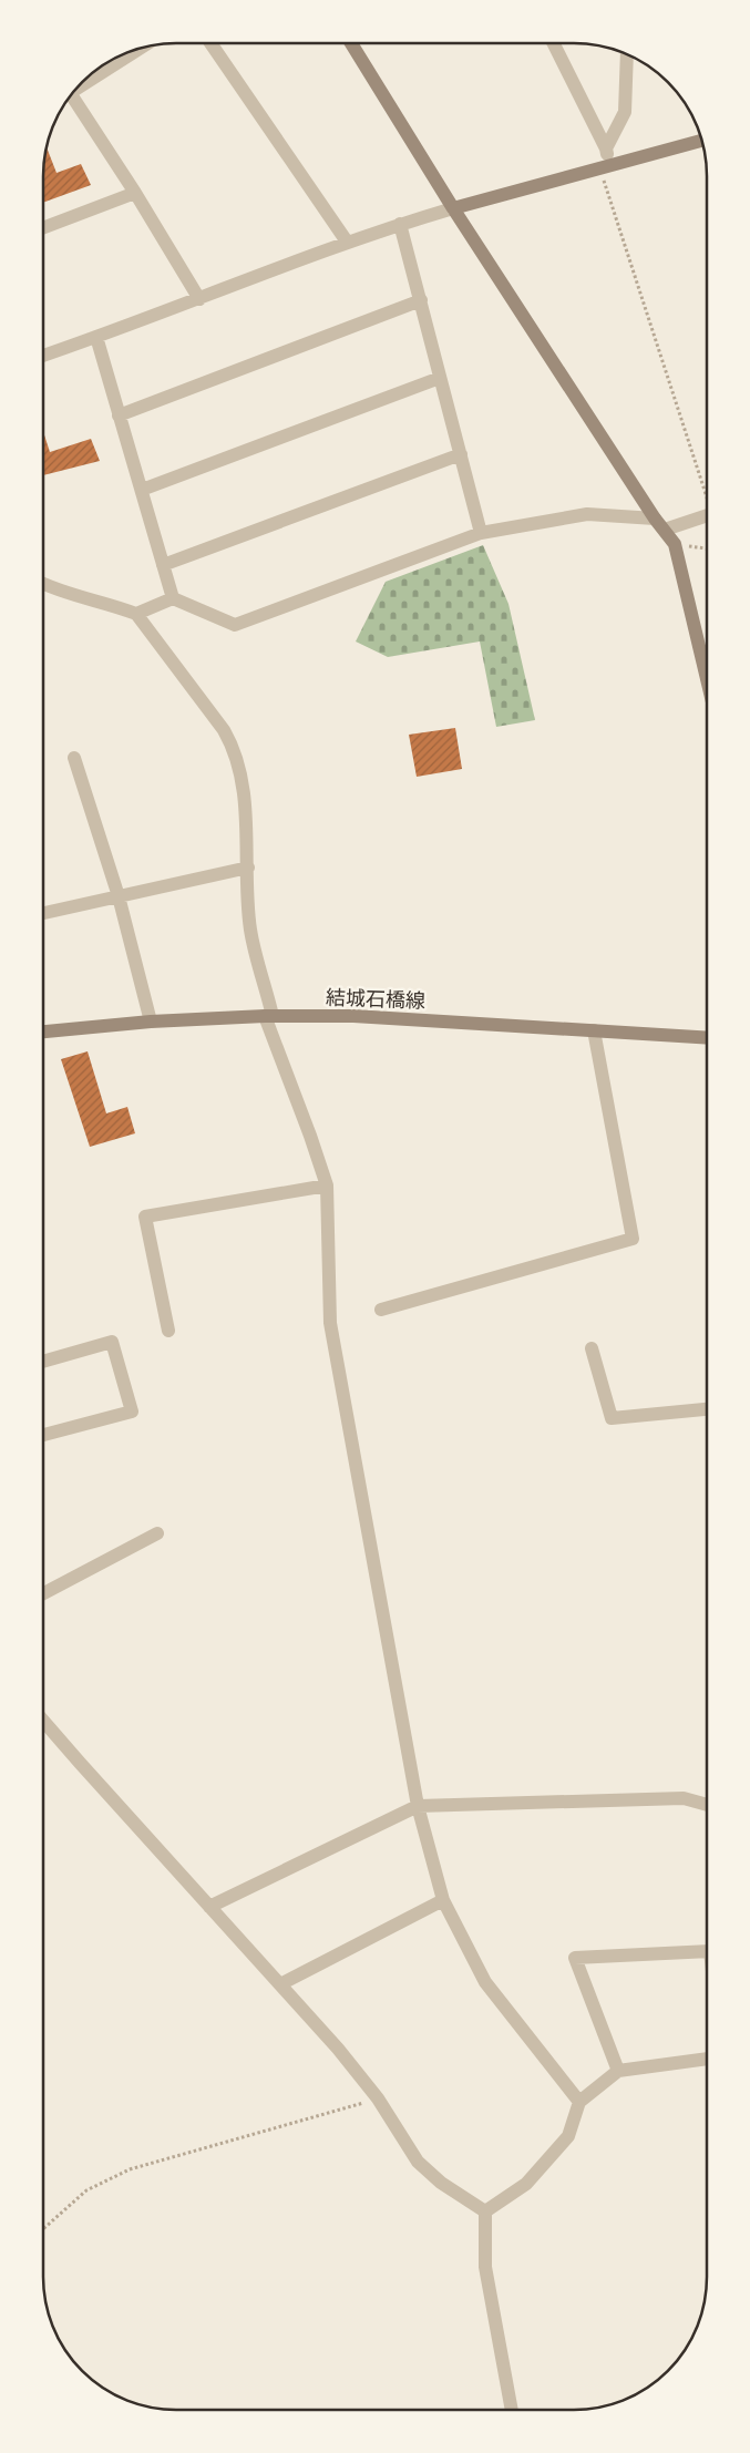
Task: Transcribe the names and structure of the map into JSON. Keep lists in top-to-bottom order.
{
  "streets": {
    "street": ["結城石橋線"]
  }
}
